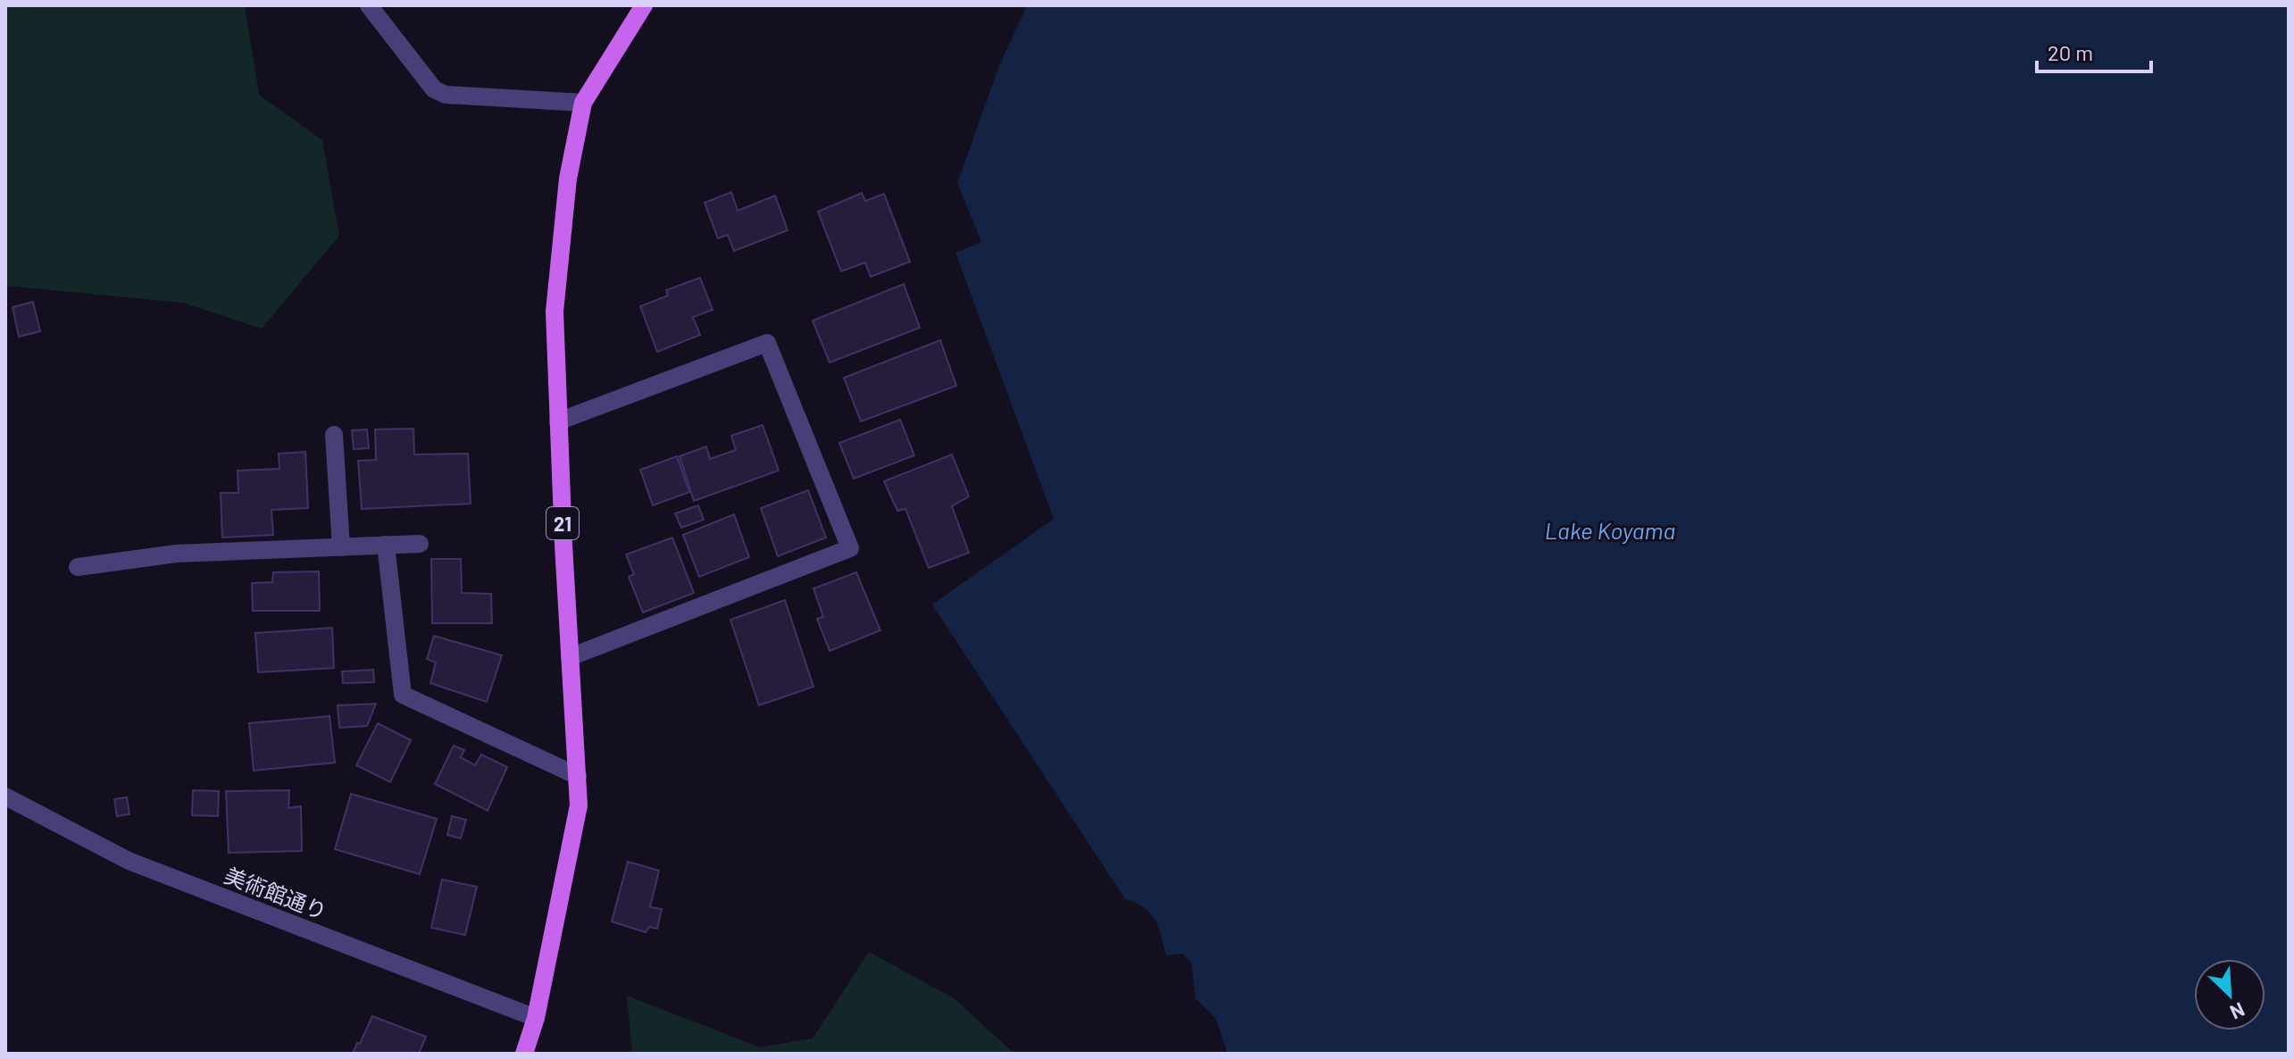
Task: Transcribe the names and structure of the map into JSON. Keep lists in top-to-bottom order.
{
  "streets": {
    "main road": ["21"],
    "street": ["美術館通り"]
  },
  "crossings": [
    ["21", "美術館通り"]
  ],
  "water": ["Lake Koyama"],
  "scale_bar": "20 m",
  "north": "bottom right"
}
